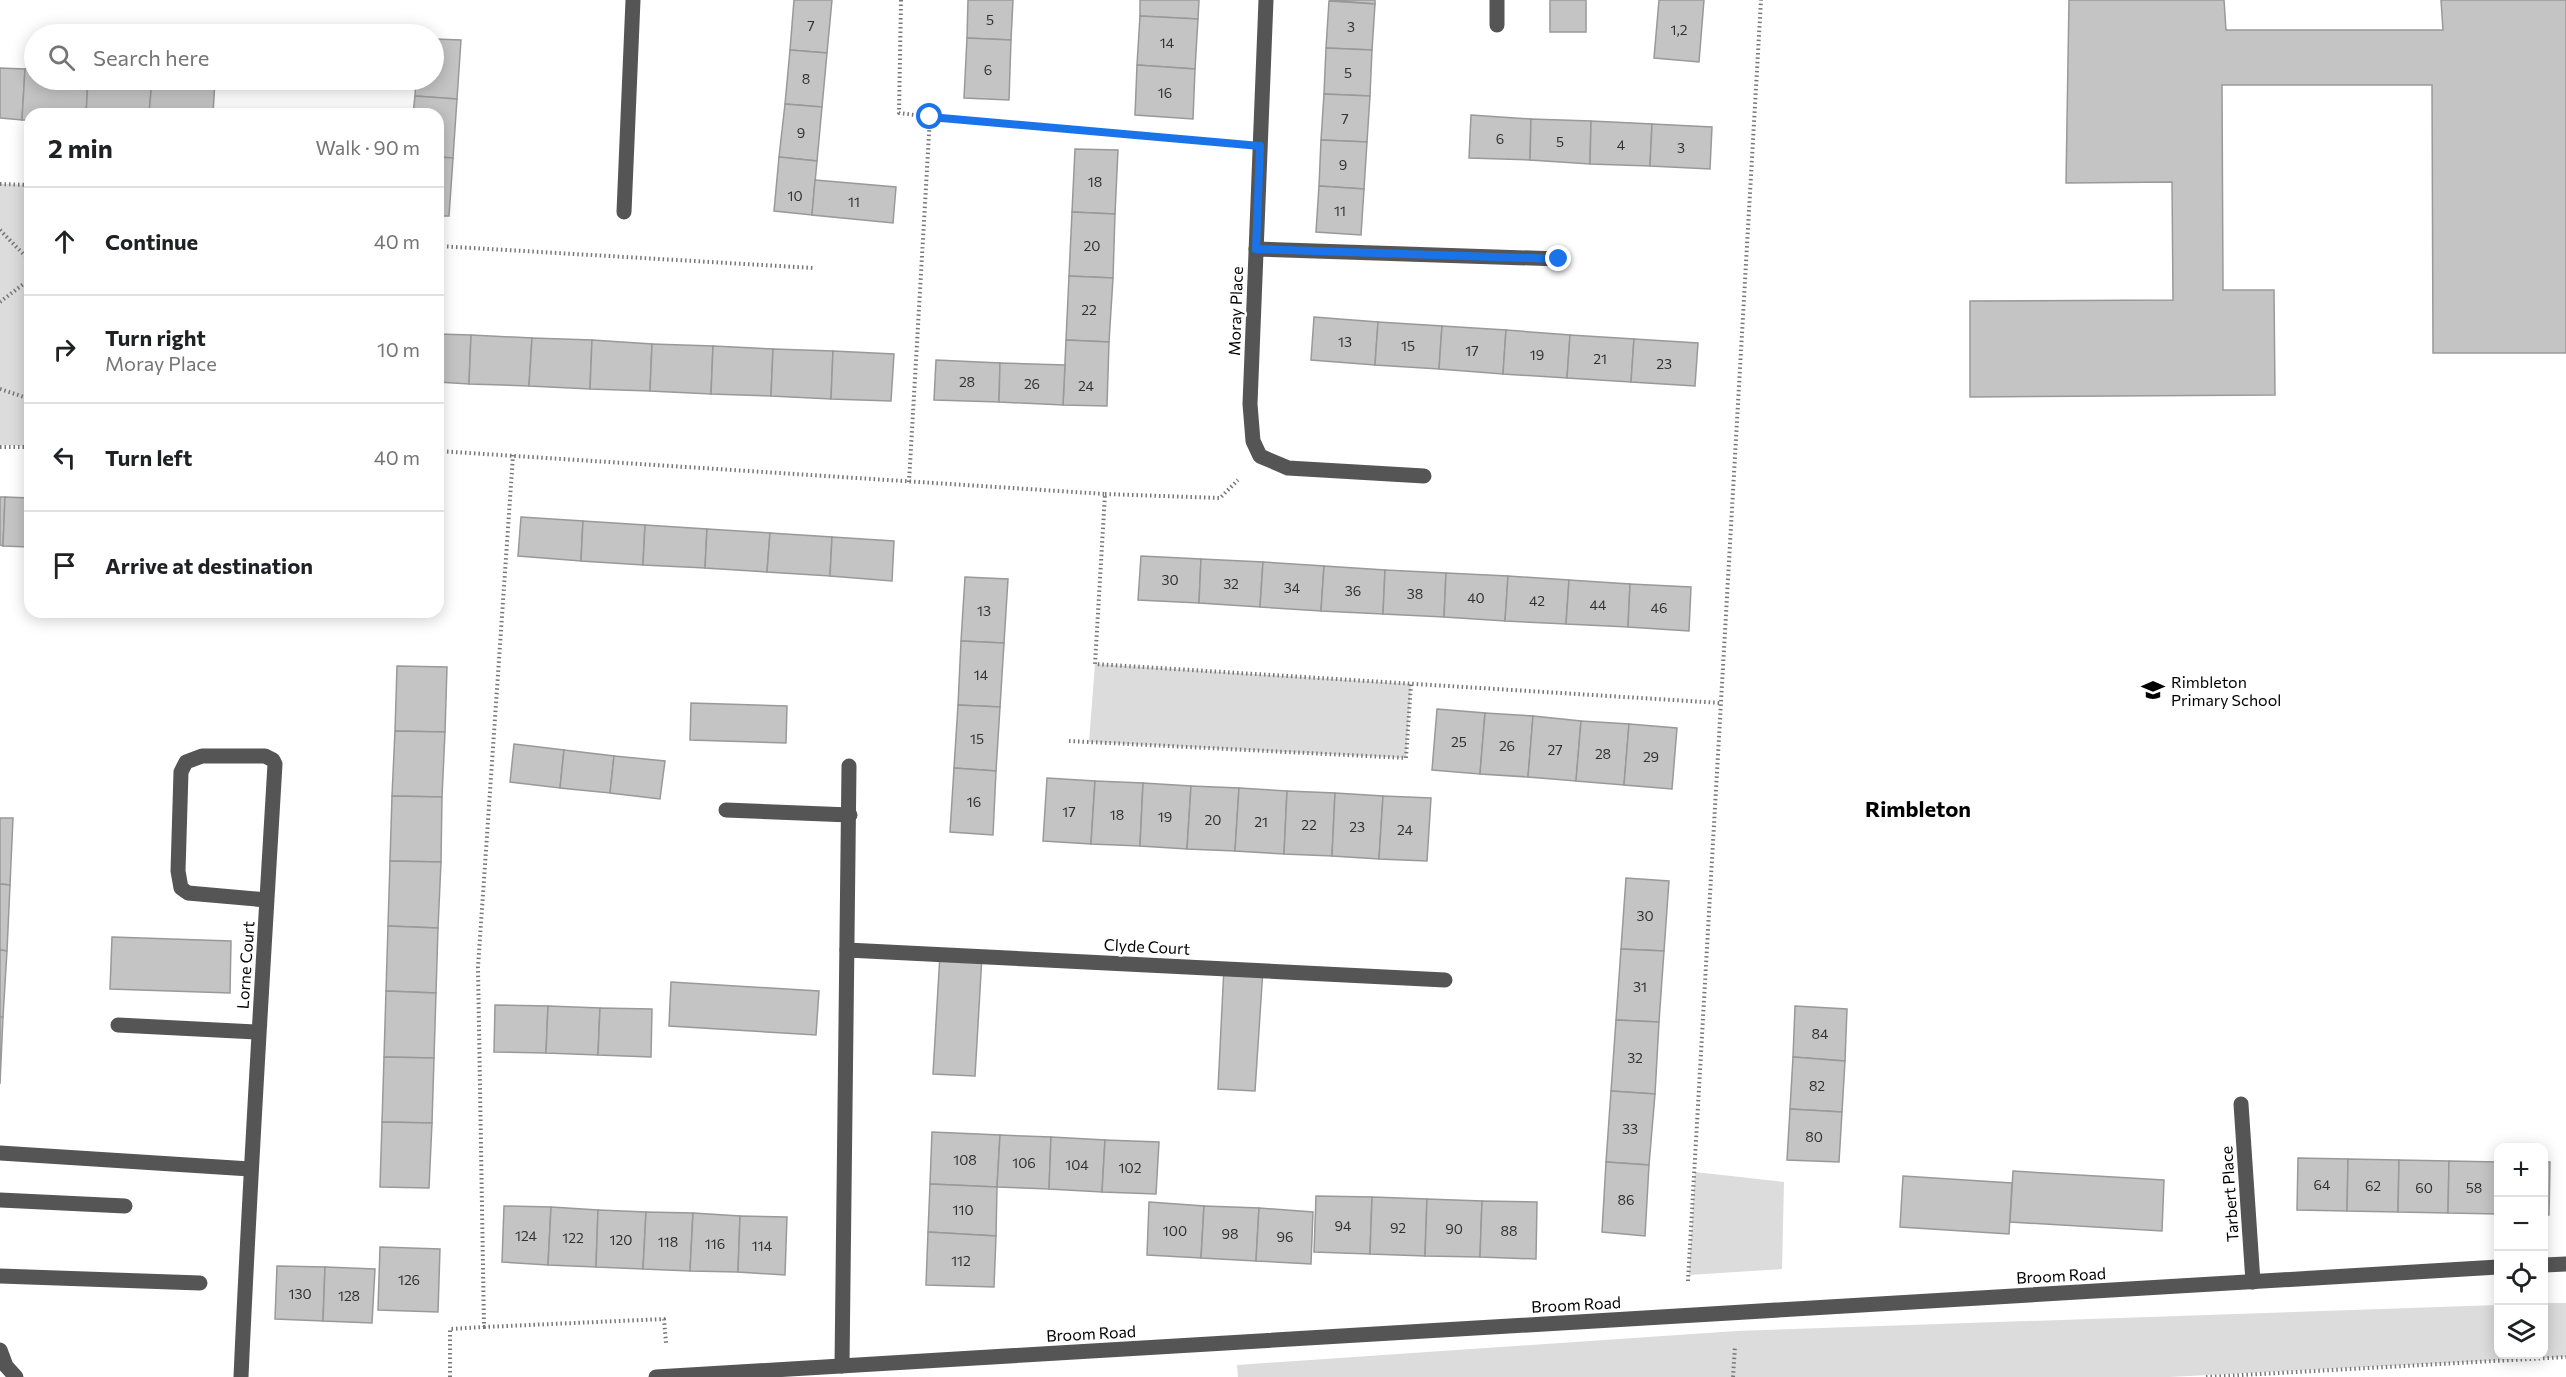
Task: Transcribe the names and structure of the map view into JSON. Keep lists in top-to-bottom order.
{
  "streets": {
    "street": [
      "Moray Place",
      "Clyde Court",
      "Lorne Court",
      "Tarbert Place",
      "Broom Road"
    ]
  },
  "crossings": [
    ["Tarbert Place", "Broom Road"]
  ],
  "districts": ["Rimbleton"],
  "places": {
    "school or university": ["Rimbleton Primary School"]
  },
  "house_numbers": [
    "5",
    "7",
    "3",
    "1,2",
    "14",
    "6",
    "5",
    "8",
    "16",
    "7",
    "9",
    "6",
    "5",
    "4",
    "3",
    "9",
    "18",
    "10",
    "11",
    "11",
    "20",
    "22",
    "13",
    "15",
    "17",
    "19",
    "21",
    "23",
    "28",
    "26",
    "24",
    "30",
    "32",
    "34",
    "36",
    "38",
    "40",
    "42",
    "44",
    "46",
    "13",
    "14",
    "15",
    "25",
    "26",
    "27",
    "28",
    "29",
    "16",
    "17",
    "18",
    "19",
    "20",
    "21",
    "22",
    "23",
    "24",
    "30",
    "31",
    "84",
    "32",
    "82",
    "33",
    "80",
    "108",
    "106",
    "104",
    "102",
    "64",
    "62",
    "60",
    "58",
    "86",
    "110",
    "94",
    "92",
    "90",
    "100",
    "88",
    "98",
    "124",
    "96",
    "122",
    "120",
    "118",
    "116",
    "114",
    "112",
    "126",
    "130",
    "128"
  ],
  "page": {
    "search": "Search here",
    "heading": ["2 min", "Walk · 90 m"],
    "list": [
      ["Continue", "40 m"],
      ["Turn right", "Moray Place", "10 m"],
      ["Turn left", "40 m"],
      "Arrive at destination"
    ],
    "map_buttons": ["+", "−"]
  }
}
